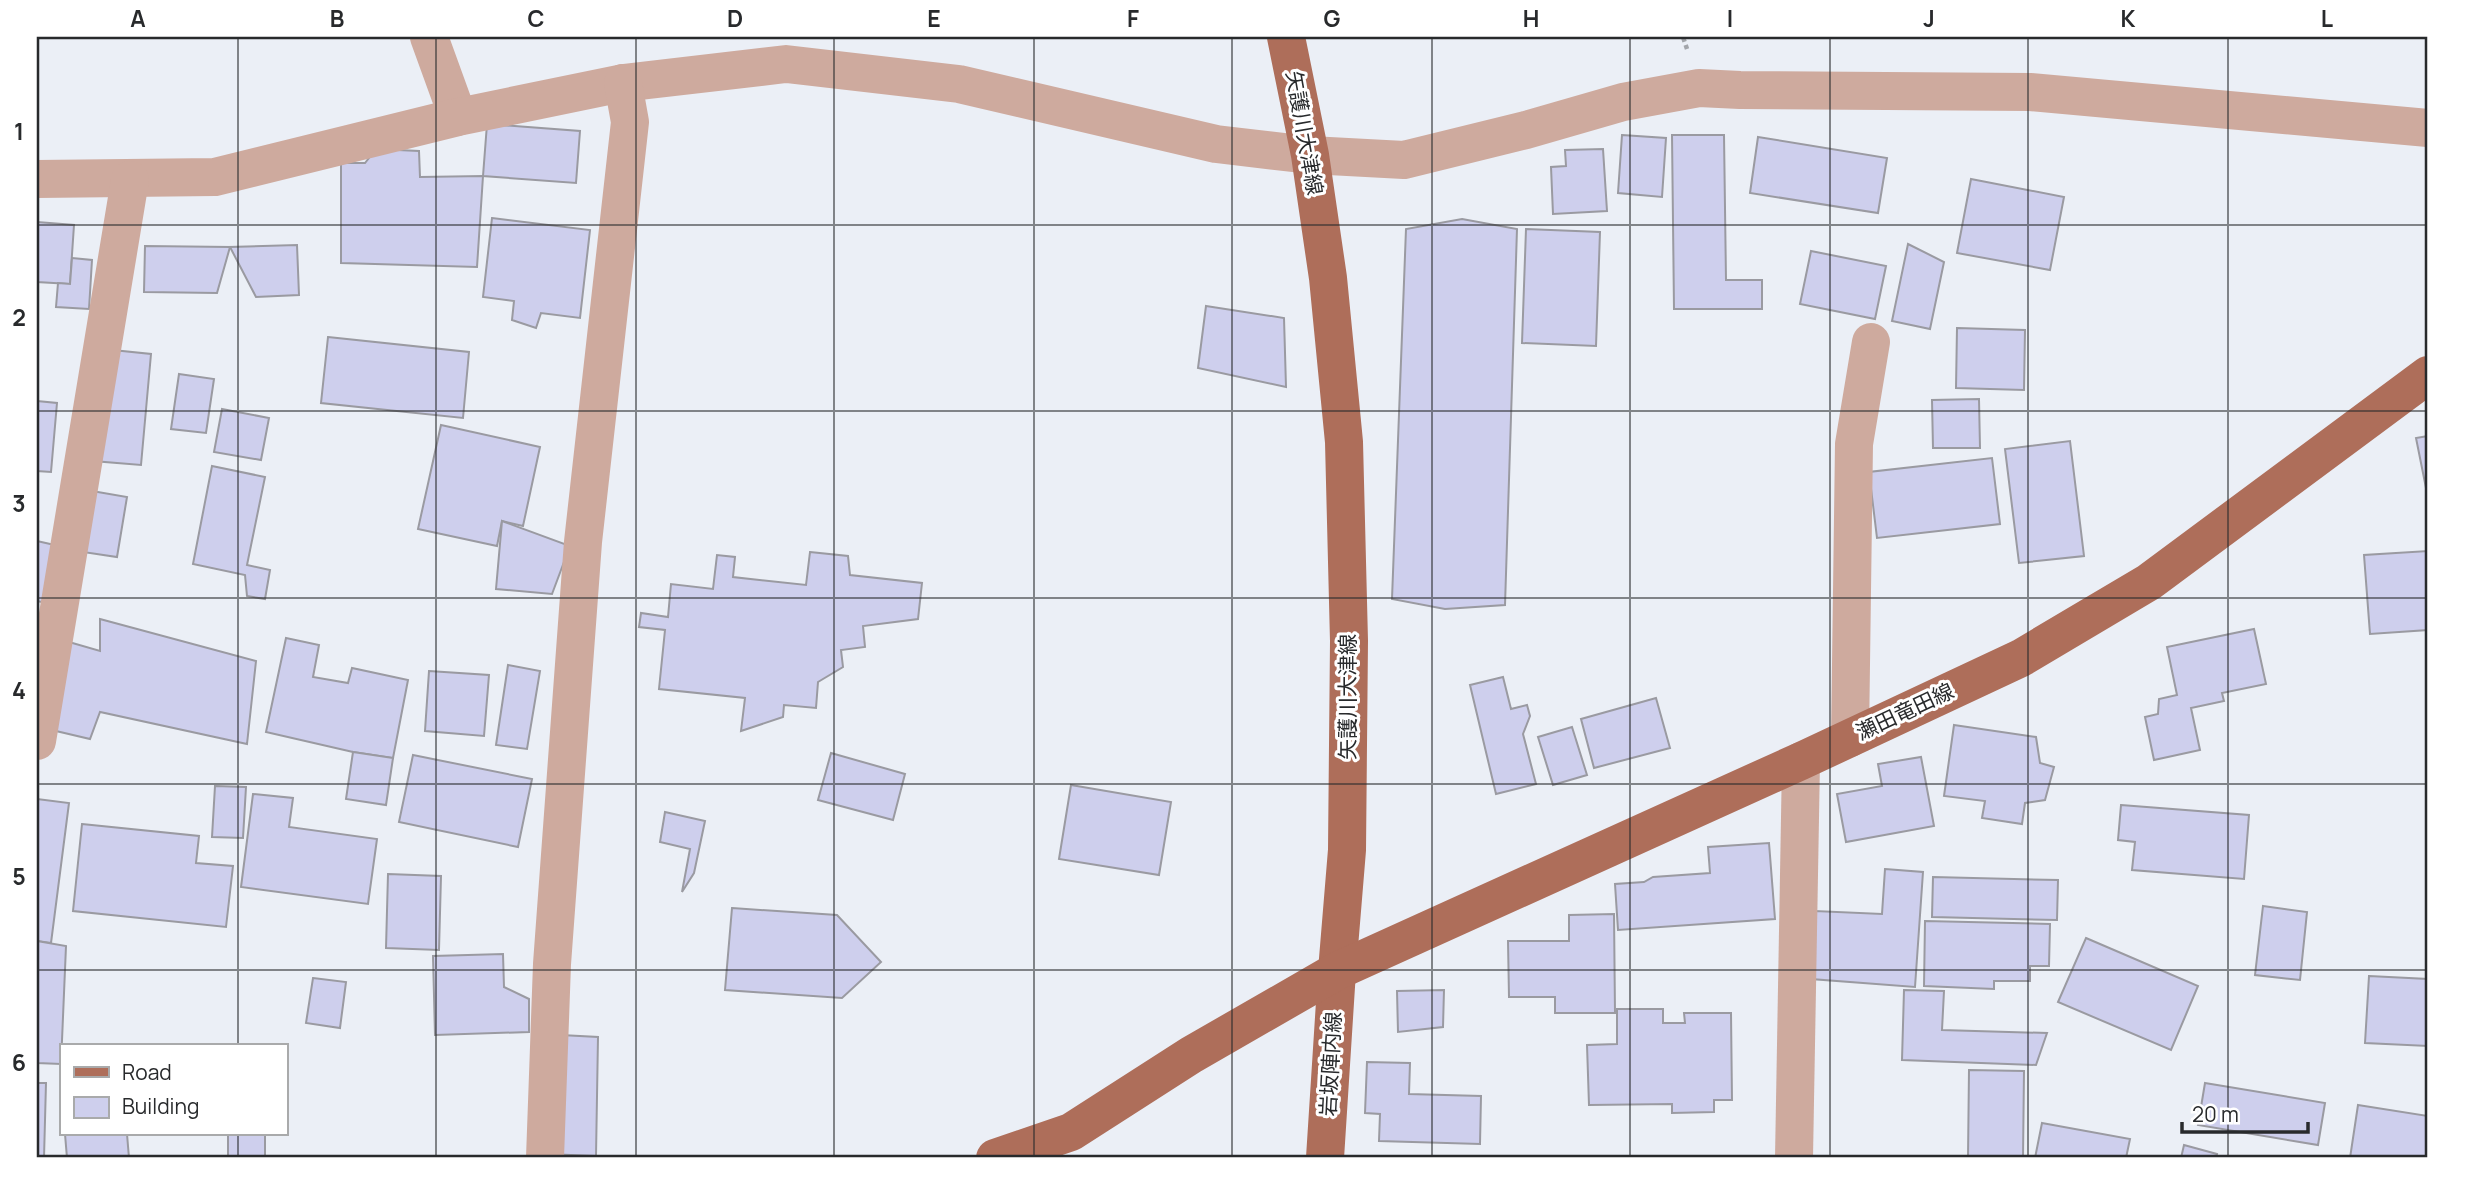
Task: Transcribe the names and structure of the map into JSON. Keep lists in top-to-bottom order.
{
  "streets": {
    "main road": ["矢護川大津線", "瀬田竜田線", "岩坂陣内線"]
  },
  "crossings": [
    ["矢護川大津線", "瀬田竜田線"],
    ["矢護川大津線", "岩坂陣内線"],
    ["瀬田竜田線", "岩坂陣内線"]
  ],
  "legend": ["Road", "Building"],
  "scale_bar": "20 m",
  "grid": {
    "columns": [
      "A",
      "B",
      "C",
      "D",
      "E",
      "F",
      "G",
      "H",
      "I",
      "J",
      "K",
      "L"
    ],
    "rows": [
      "1",
      "2",
      "3",
      "4",
      "5",
      "6"
    ]
  }
}
